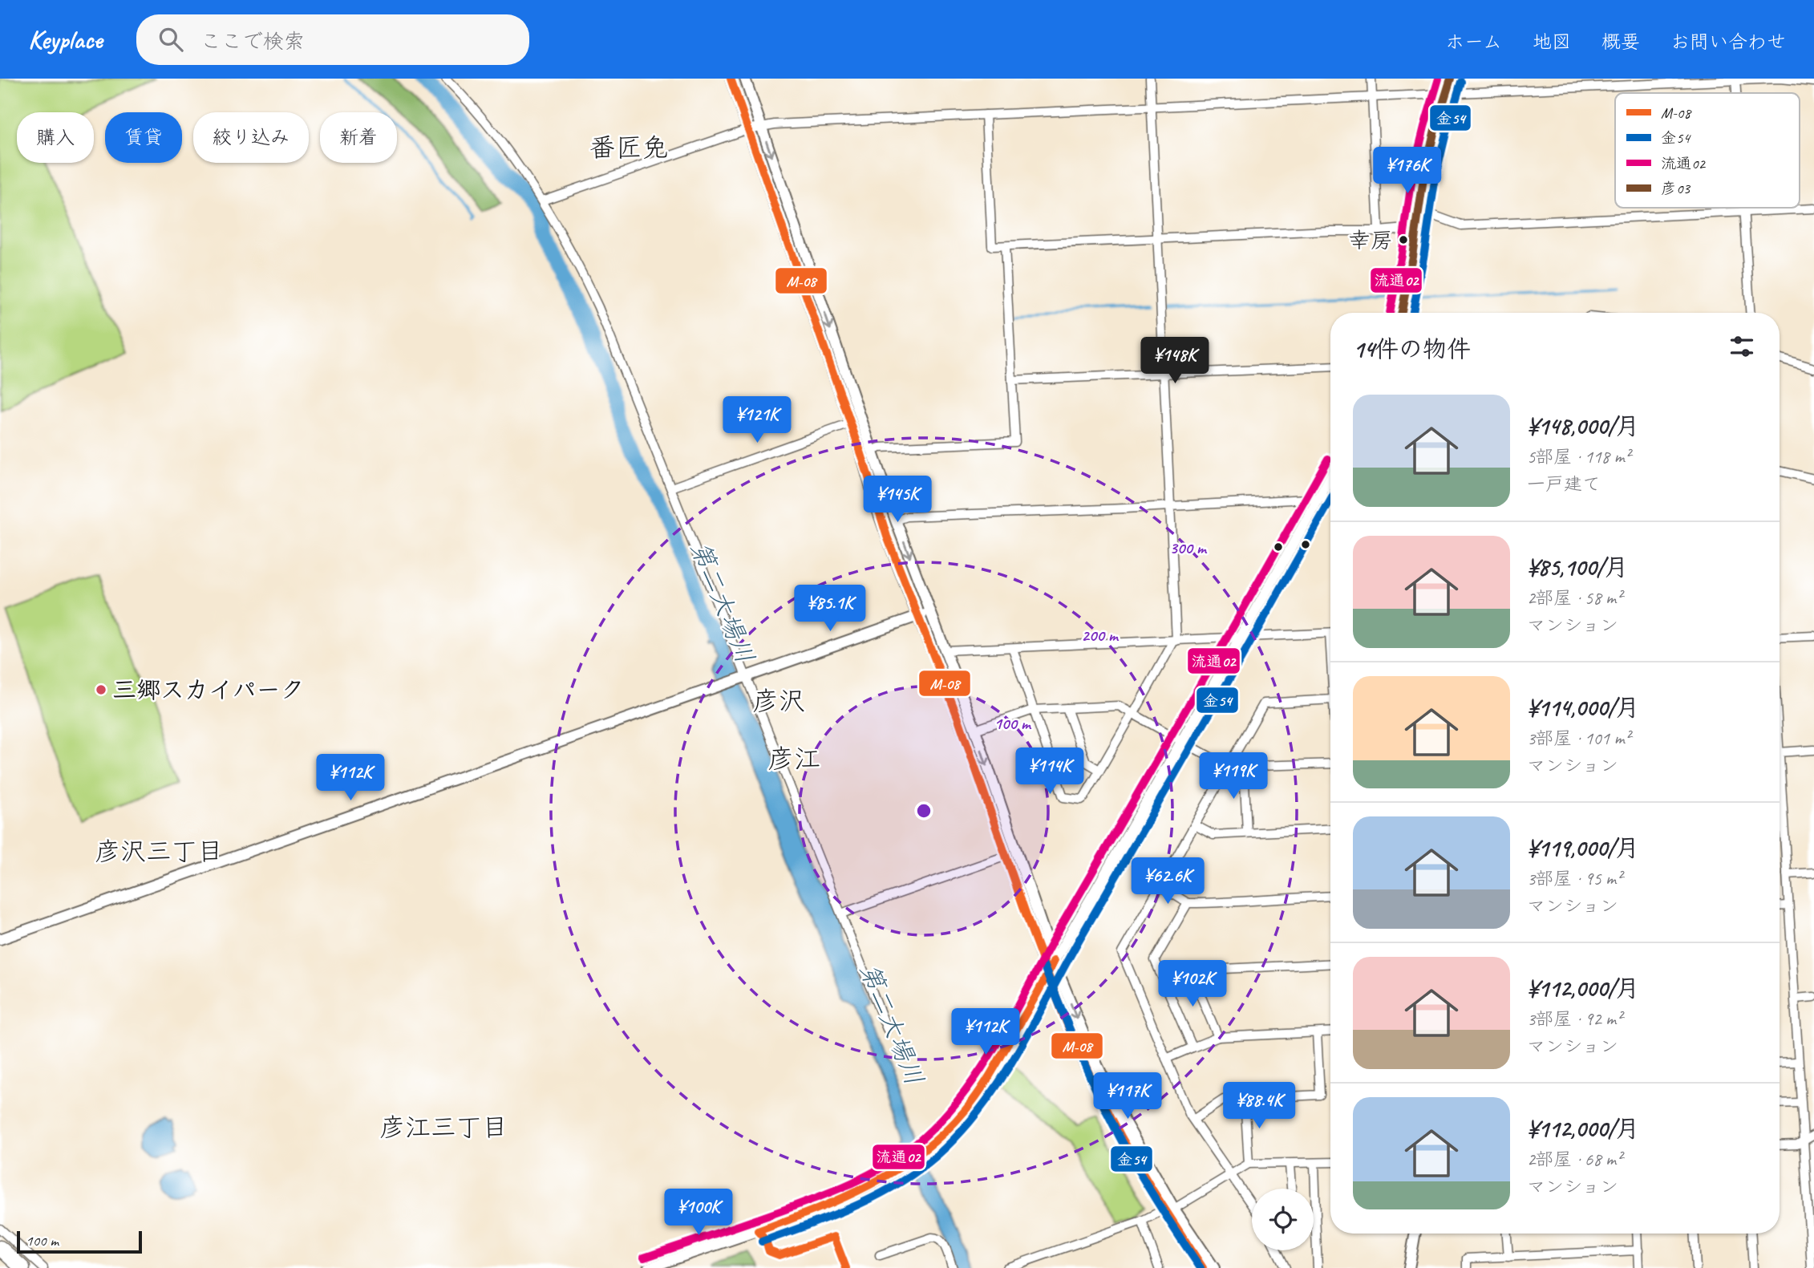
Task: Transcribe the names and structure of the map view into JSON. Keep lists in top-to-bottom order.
{
  "districts": [
    "番匠免",
    "彦沢",
    "彦江",
    "彦沢三丁目",
    "彦江三丁目"
  ],
  "water": ["第二大場川"],
  "places": ["幸房", "三郷スカイパーク"],
  "lines": [
    "transit line M-08",
    "transit line 流通02",
    "transit line 彦03",
    "transit line 金54"
  ],
  "legend": [
    "M-08",
    "金54",
    "流通02",
    "彦03"
  ],
  "scale_bar": "100 m",
  "page": {
    "header": "Keyplace",
    "search": "ここで検索",
    "nav": [
      "ホーム",
      "地図",
      "概要",
      "お問い合わせ"
    ],
    "chip": [
      "購入",
      "賃貸",
      "絞り込み",
      "新着"
    ],
    "price": [
      "¥176K",
      "¥148K",
      "¥121K",
      "¥145K",
      "¥85.1K",
      "¥114K",
      "¥119K",
      "¥112K",
      "¥62.6K",
      "¥102K",
      "¥112K",
      "¥117K",
      "¥88.4K",
      "¥100K"
    ],
    "heading": "14件の物件",
    "list": [
      {
        "name": "¥148,000/月",
        "note": "5部屋 · 118 m² · 一戸建て"
      },
      {
        "name": "¥85,100/月",
        "note": "2部屋 · 58 m² · マンション"
      },
      {
        "name": "¥114,000/月",
        "note": "3部屋 · 101 m² · マンション"
      },
      {
        "name": "¥119,000/月",
        "note": "3部屋 · 95 m² · マンション"
      },
      {
        "name": "¥112,000/月",
        "note": "3部屋 · 92 m² · マンション"
      },
      {
        "name": "¥112,000/月",
        "note": "2部屋 · 68 m² · マンション"
      }
    ],
    "scale": "100 m"
  },
  "rings": ["300 m", "200 m", "100 m"]
}
